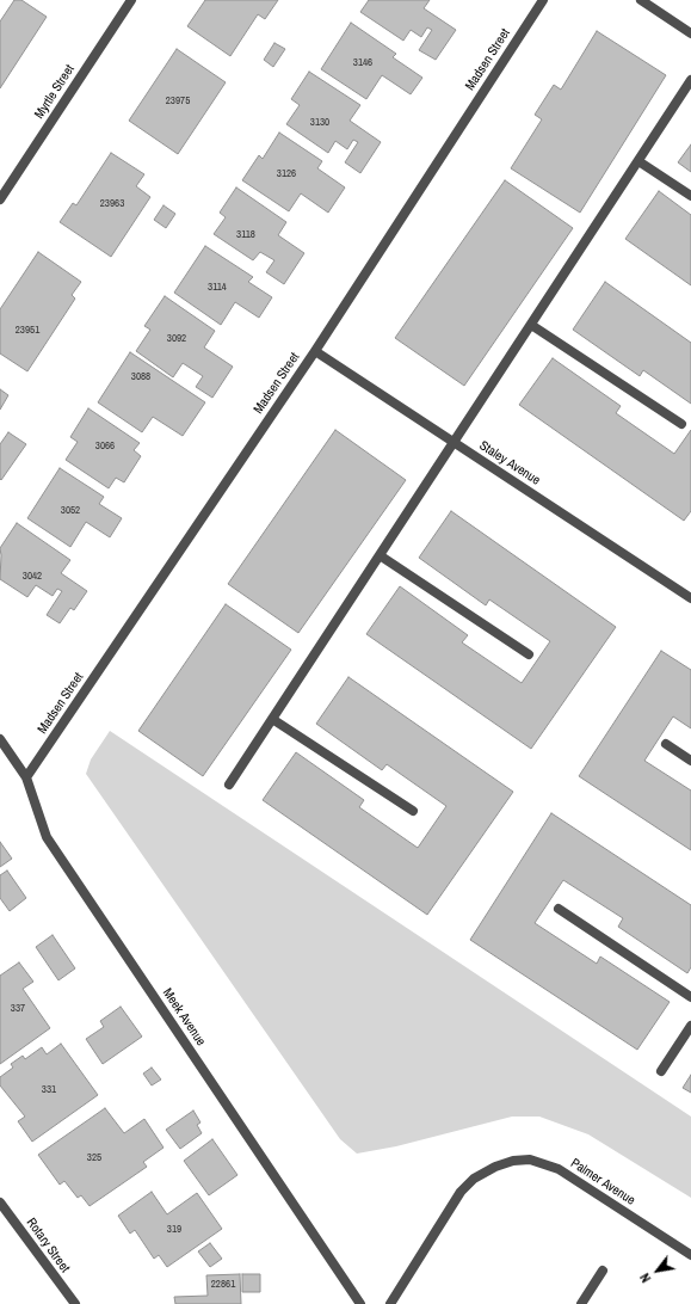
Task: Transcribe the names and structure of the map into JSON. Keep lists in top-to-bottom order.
{
  "streets": {
    "street": [
      "Madsen Street",
      "Myrtle Street",
      "Staley Avenue",
      "Meek Avenue",
      "Palmer Avenue",
      "Rotary Street"
    ]
  },
  "crossings": [
    ["Madsen Street", "Staley Avenue"],
    ["Madsen Street", "Meek Avenue"]
  ],
  "house_numbers": [
    "3146",
    "23975",
    "3130",
    "3126",
    "23963",
    "3118",
    "3114",
    "23951",
    "3092",
    "3088",
    "3066",
    "3052",
    "3042",
    "337",
    "331",
    "325",
    "319",
    "22861"
  ],
  "north": "bottom left"
}
